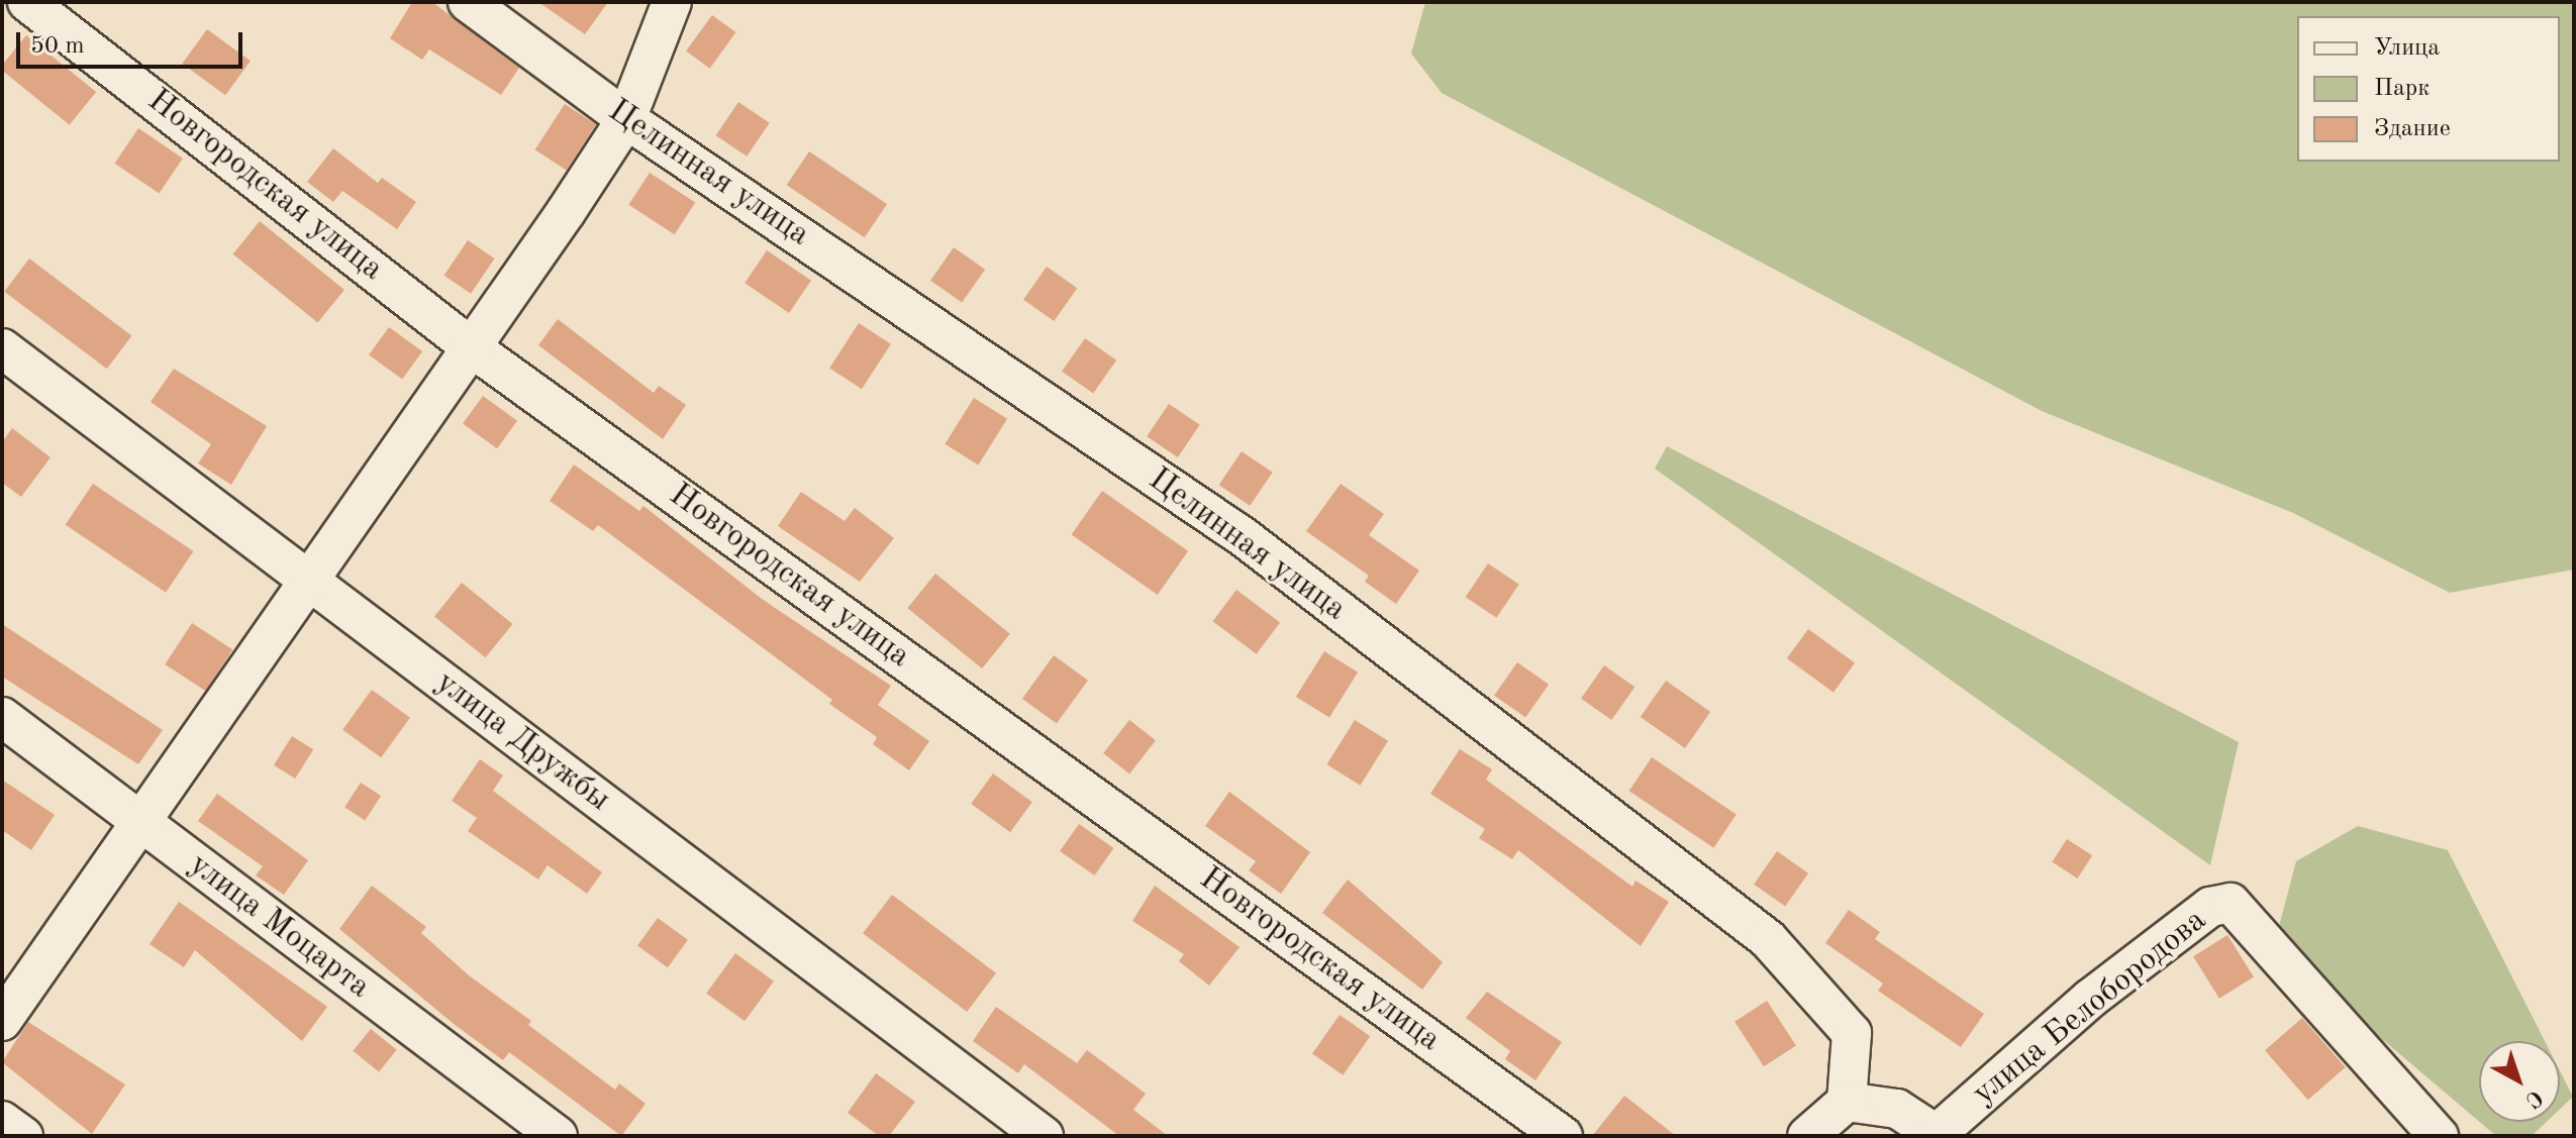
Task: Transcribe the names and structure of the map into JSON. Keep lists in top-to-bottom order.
{
  "streets": {
    "street": [
      "Целинная улица",
      "Новгородская улица",
      "улица Дружбы",
      "улица Моцарта",
      "улица Белобородова"
    ]
  },
  "legend": ["Улица", "Парк", "Здание"],
  "scale_bar": "50 m",
  "north": "bottom right"
}
